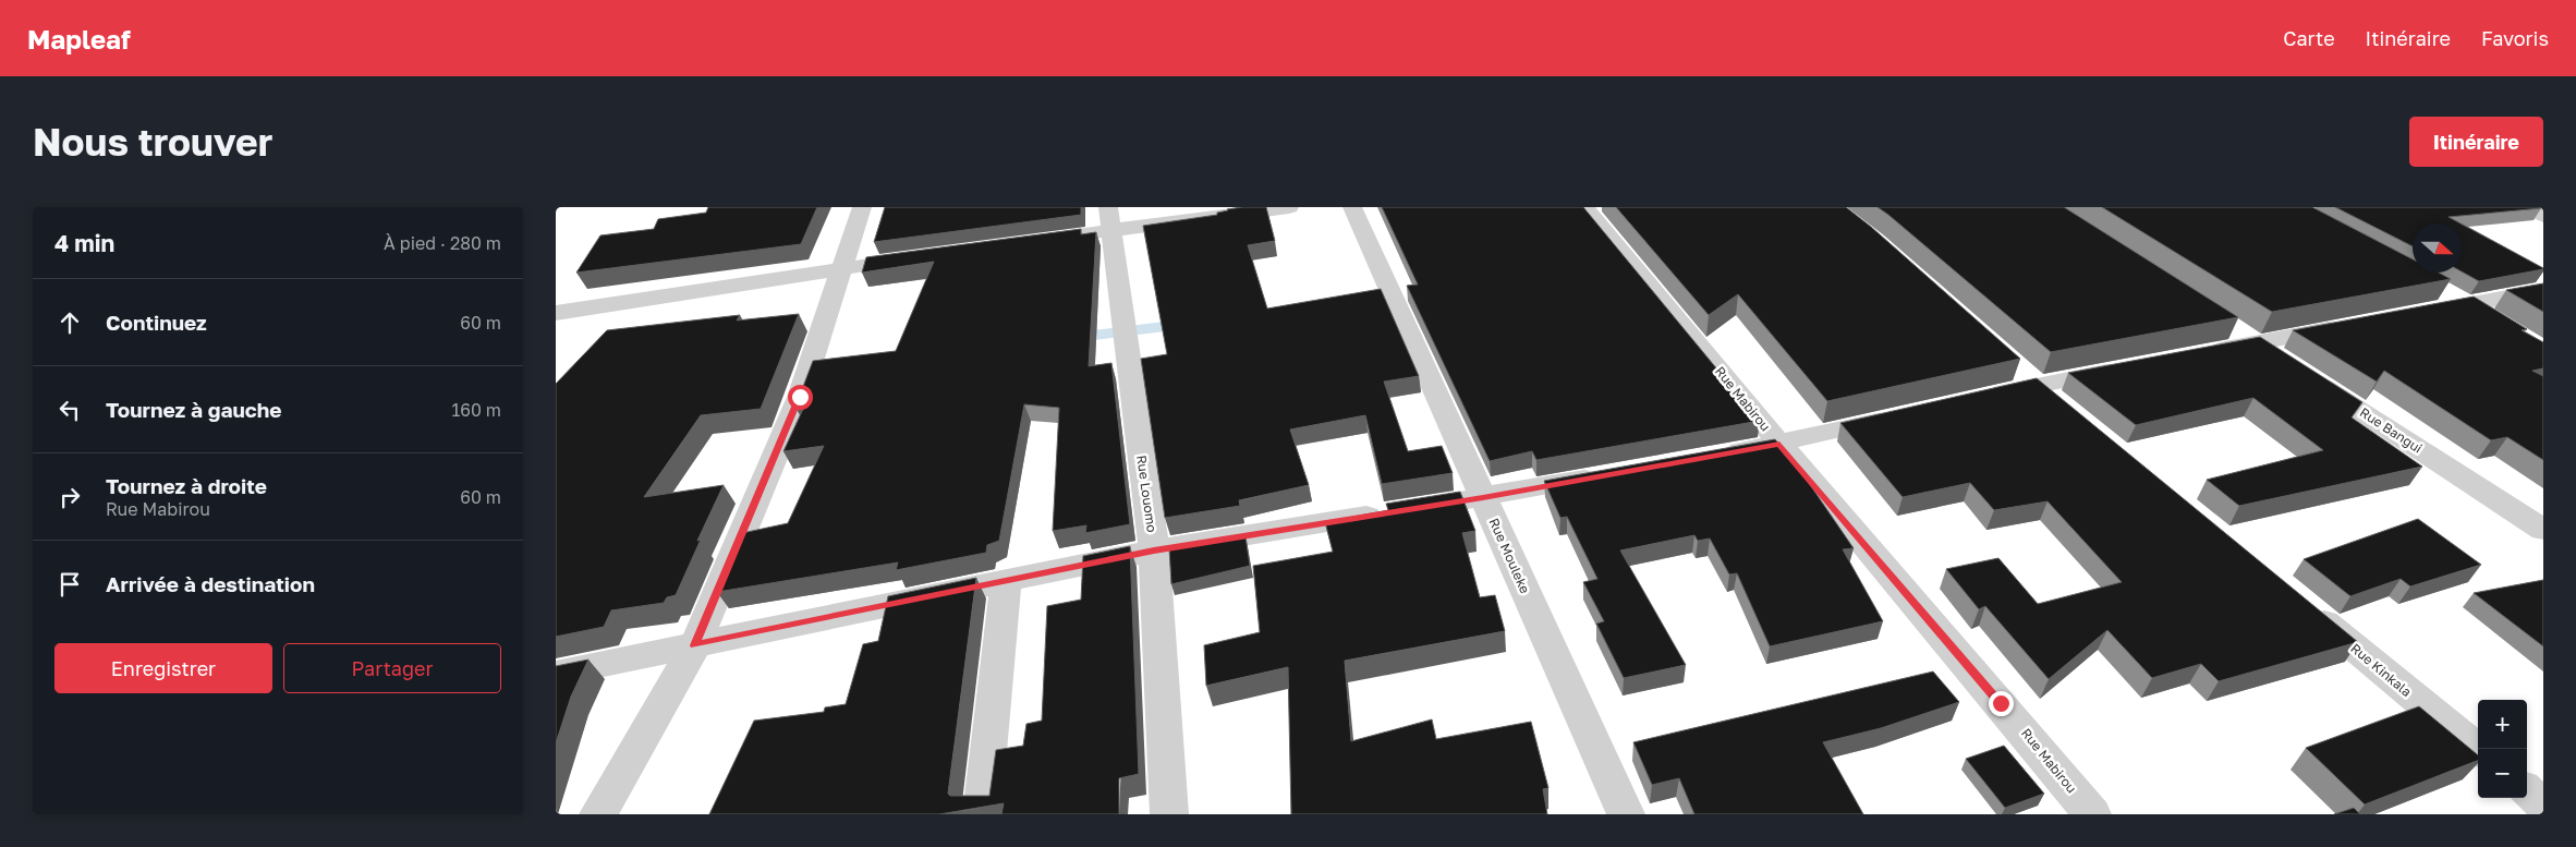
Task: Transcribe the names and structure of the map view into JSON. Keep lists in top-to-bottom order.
{
  "streets": {
    "street": [
      "Rue Mabirou",
      "Rue Bangui",
      "Rue Louomo",
      "Rue Mouleke",
      "Rue Kinkala"
    ]
  },
  "north": "right",
  "page": {
    "header": "Mapleaf",
    "nav": ["Carte", "Itinéraire", "Favoris"],
    "buttons": [
      "Itinéraire",
      ["Enregistrer", "Partager"]
    ],
    "title": "Nous trouver",
    "heading": ["4 min", "À pied · 280 m"],
    "list": [
      ["Continuez", "60 m"],
      ["Tournez à gauche", "160 m"],
      ["Tournez à droite", "Rue Mabirou", "60 m"],
      "Arrivée à destination"
    ],
    "map_buttons": ["+", "−"]
  }
}
